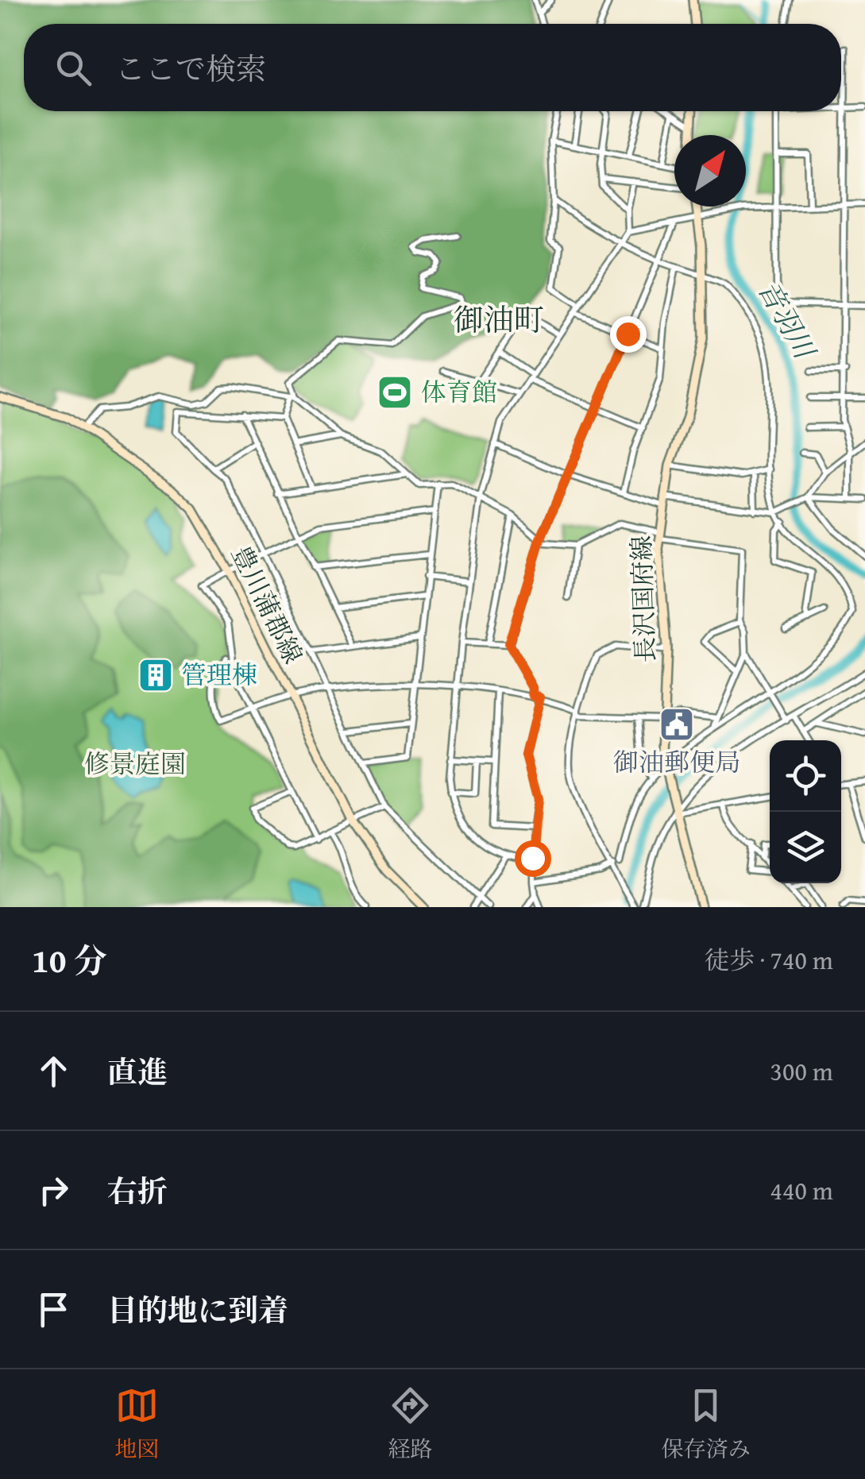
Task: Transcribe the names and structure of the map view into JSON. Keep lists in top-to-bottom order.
{
  "streets": {
    "main road": ["長沢国府線", "豊川蒲郡線"]
  },
  "districts": ["御油町"],
  "water": ["音羽川"],
  "parks": ["修景庭園"],
  "places": {
    "sports": ["体育館"],
    "building": ["管理棟"],
    "public building": ["御油郵便局"]
  },
  "north": "top right",
  "page": {
    "search": "ここで検索",
    "heading": ["10 分", "徒歩 · 740 m"],
    "list": [
      ["直進", "300 m"],
      ["右折", "440 m"],
      "目的地に到着"
    ],
    "nav": ["地図", "経路", "保存済み"]
  }
}
